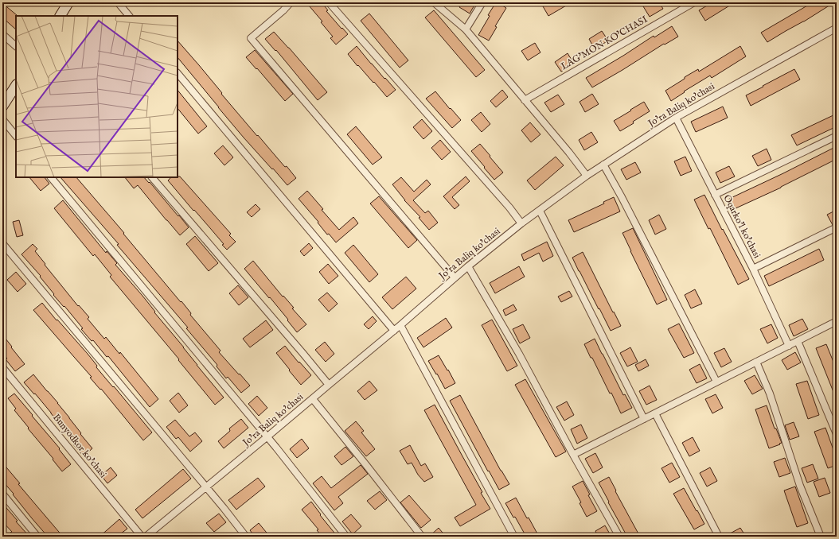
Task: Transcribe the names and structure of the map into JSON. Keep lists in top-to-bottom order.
{
  "streets": {
    "street": [
      "LAG'MON KO'CHASI",
      "Jo'ra Baliq ko'chasi",
      "Oqarko'l ko'chasi",
      "Bunyodkor ko'chasi"
    ]
  },
  "crossings": [
    ["Jo'ra Baliq ko'chasi", "Oqarko'l ko'chasi"]
  ]
}
